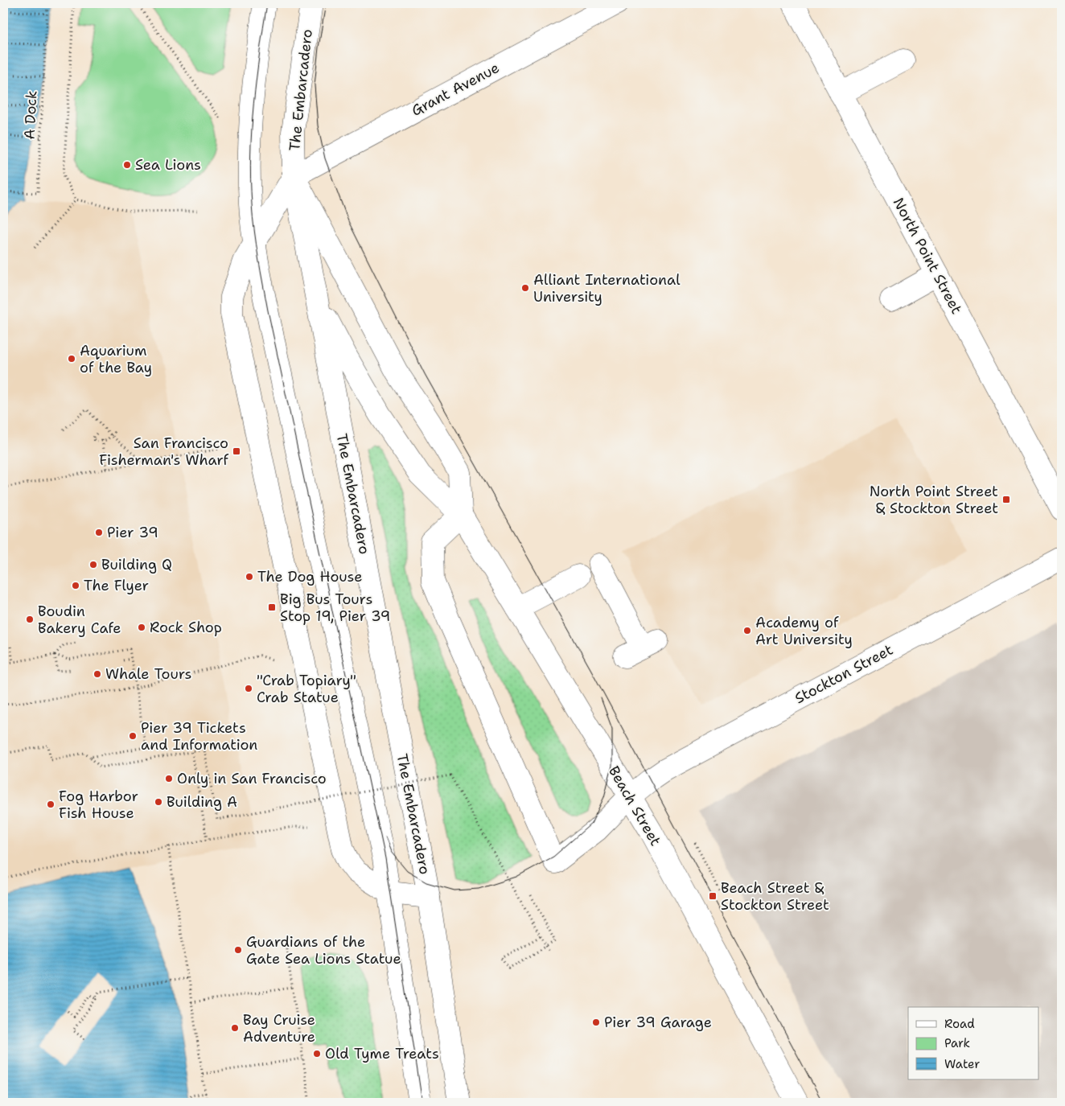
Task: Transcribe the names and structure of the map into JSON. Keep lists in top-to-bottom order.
{
  "streets": {
    "street": [
      "Grant Avenue",
      "The Embarcadero",
      "North Point Street",
      "Stockton Street",
      "Beach Street"
    ],
    "path": ["A Dock"]
  },
  "crossings": [
    ["Grant Avenue", "The Embarcadero"],
    ["The Embarcadero", "Beach Street"],
    ["Stockton Street", "Beach Street"]
  ],
  "places": {
    "other": [
      "Sea Lions",
      "Alliant International University",
      "Aquarium of the Bay",
      "Pier 39",
      "Building Q",
      "The Dog House",
      "The Flyer",
      "Boudin Bakery Cafe",
      "Rock Shop",
      "Academy of Art University",
      "Whale Tours",
      "\"Crab Topiary\" Crab Statue",
      "Pier 39 Tickets and Information",
      "Only in San Francisco",
      "Building A",
      "Fog Harbor Fish House",
      "Guardians of the Gate Sea Lions Statue",
      "Pier 39 Garage",
      "Bay Cruise Adventure",
      "Old Tyme Treats"
    ],
    "transit": [
      "San Francisco Fisherman's Wharf",
      "North Point Street & Stockton Street",
      "Big Bus Tours Stop 19, Pier 39",
      "Beach Street & Stockton Street"
    ]
  },
  "legend": ["Road", "Park", "Water"]
}
